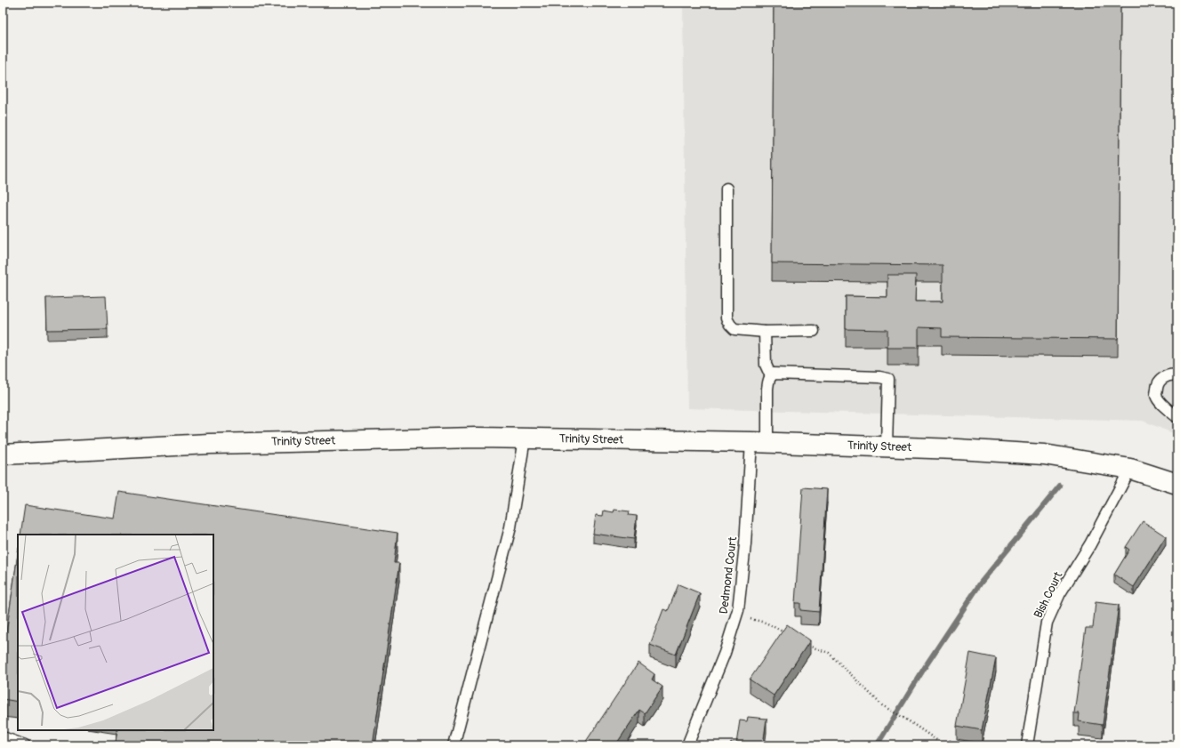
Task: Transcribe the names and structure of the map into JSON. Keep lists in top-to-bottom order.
{
  "streets": {
    "street": ["Trinity Street"],
    "lane": ["Dedmond Court", "Bish Court"]
  },
  "crossings": [
    ["Trinity Street", "Dedmond Court"],
    ["Trinity Street", "Bish Court"]
  ]
}
